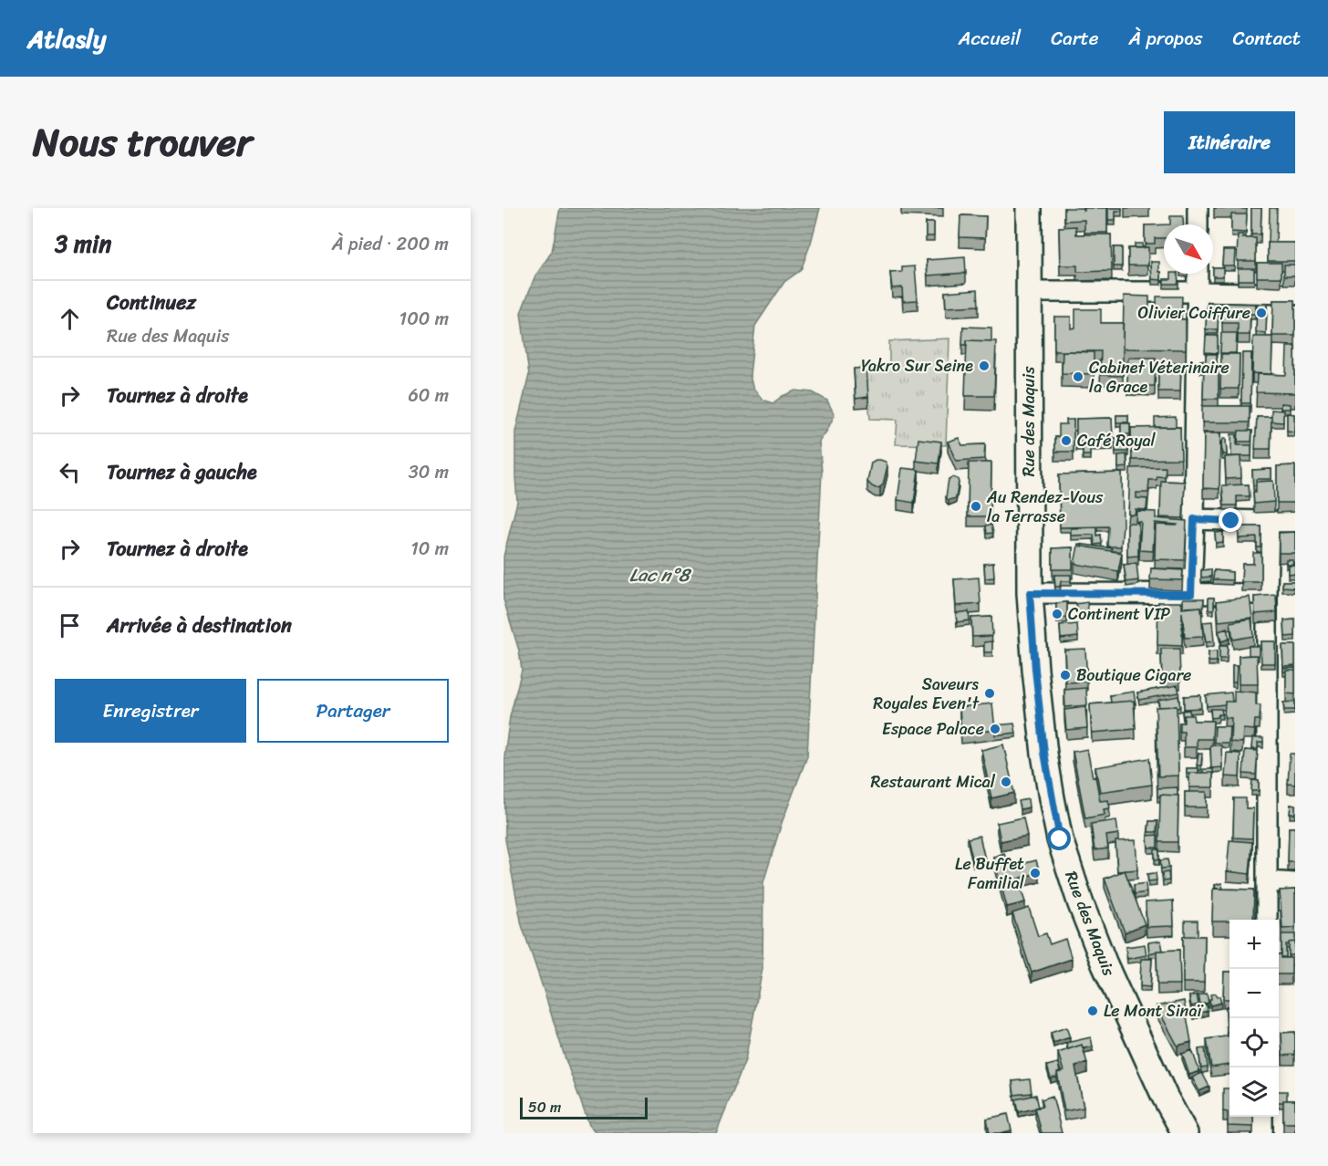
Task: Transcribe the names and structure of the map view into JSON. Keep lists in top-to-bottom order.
{
  "streets": {
    "street": ["Rue des Maquis"]
  },
  "water": ["Lac n°8"],
  "places": [
    "Olivier Coiffure",
    "Yakro Sur Seine",
    "Cabinet Véterinaire la Grace",
    "Café Royal",
    "Au Rendez-Vous la Terrasse",
    "Continent VIP",
    "Boutique Cigare",
    "Saveurs Royales Even't",
    "Espace Palace",
    "Restaurant Mical",
    "Le Buffet Familial",
    "Le Mont Sinaï"
  ],
  "scale_bar": "50 m",
  "north": "bottom right",
  "page": {
    "header": "Atlasly",
    "nav": [
      "Accueil",
      "Carte",
      "À propos",
      "Contact"
    ],
    "title": "Nous trouver",
    "buttons": [
      "Itinéraire",
      ["Enregistrer", "Partager"]
    ],
    "heading": ["3 min", "À pied · 200 m"],
    "list": [
      ["Continuez", "Rue des Maquis", "100 m"],
      ["Tournez à droite", "60 m"],
      ["Tournez à gauche", "30 m"],
      ["Tournez à droite", "10 m"],
      "Arrivée à destination"
    ],
    "map_buttons": ["+", "−"],
    "scale": "50 m"
  }
}
